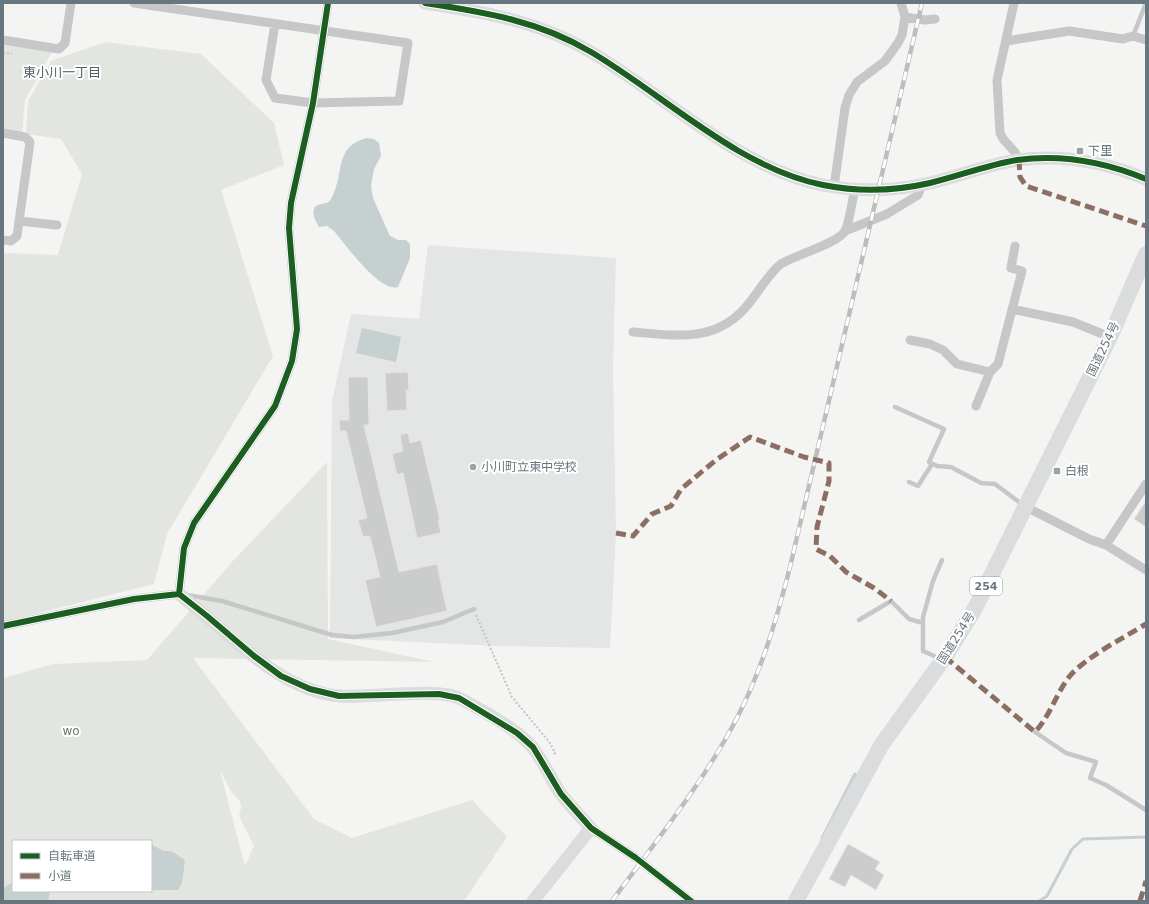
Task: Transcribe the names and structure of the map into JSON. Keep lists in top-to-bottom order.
{
  "streets": {
    "highway": ["国道254号", "254"]
  },
  "districts": ["東小川一丁目"],
  "parks": ["wo"],
  "places": {
    "transit": ["下里", "白根"],
    "other": ["小川町立東中学校"]
  },
  "legend": ["自転車道", "小道"]
}
